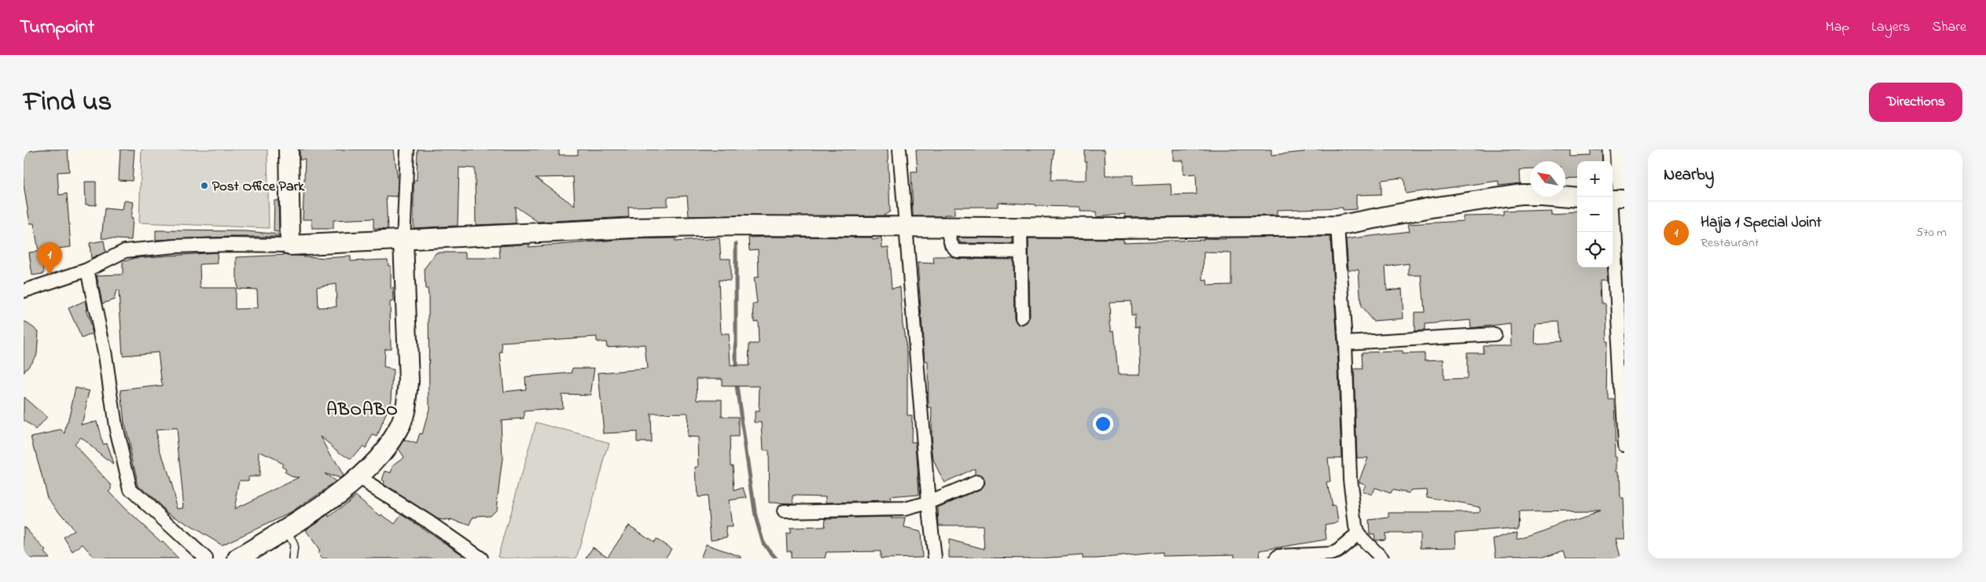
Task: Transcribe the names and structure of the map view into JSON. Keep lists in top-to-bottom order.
{
  "districts": ["ABOABO"],
  "places": ["Post Office Park"],
  "north": "top left",
  "page": {
    "header": "Turnpoint",
    "nav": ["Map", "Layers", "Share"],
    "title": "Find us",
    "buttons": "Directions",
    "heading": "Nearby",
    "map_buttons": ["+", "−"],
    "list": [
      {
        "mark": "1",
        "name": "Hajia 1 Special Joint",
        "note": "Restaurant",
        "value": "570 m"
      }
    ],
    "pins": "1"
  }
}
